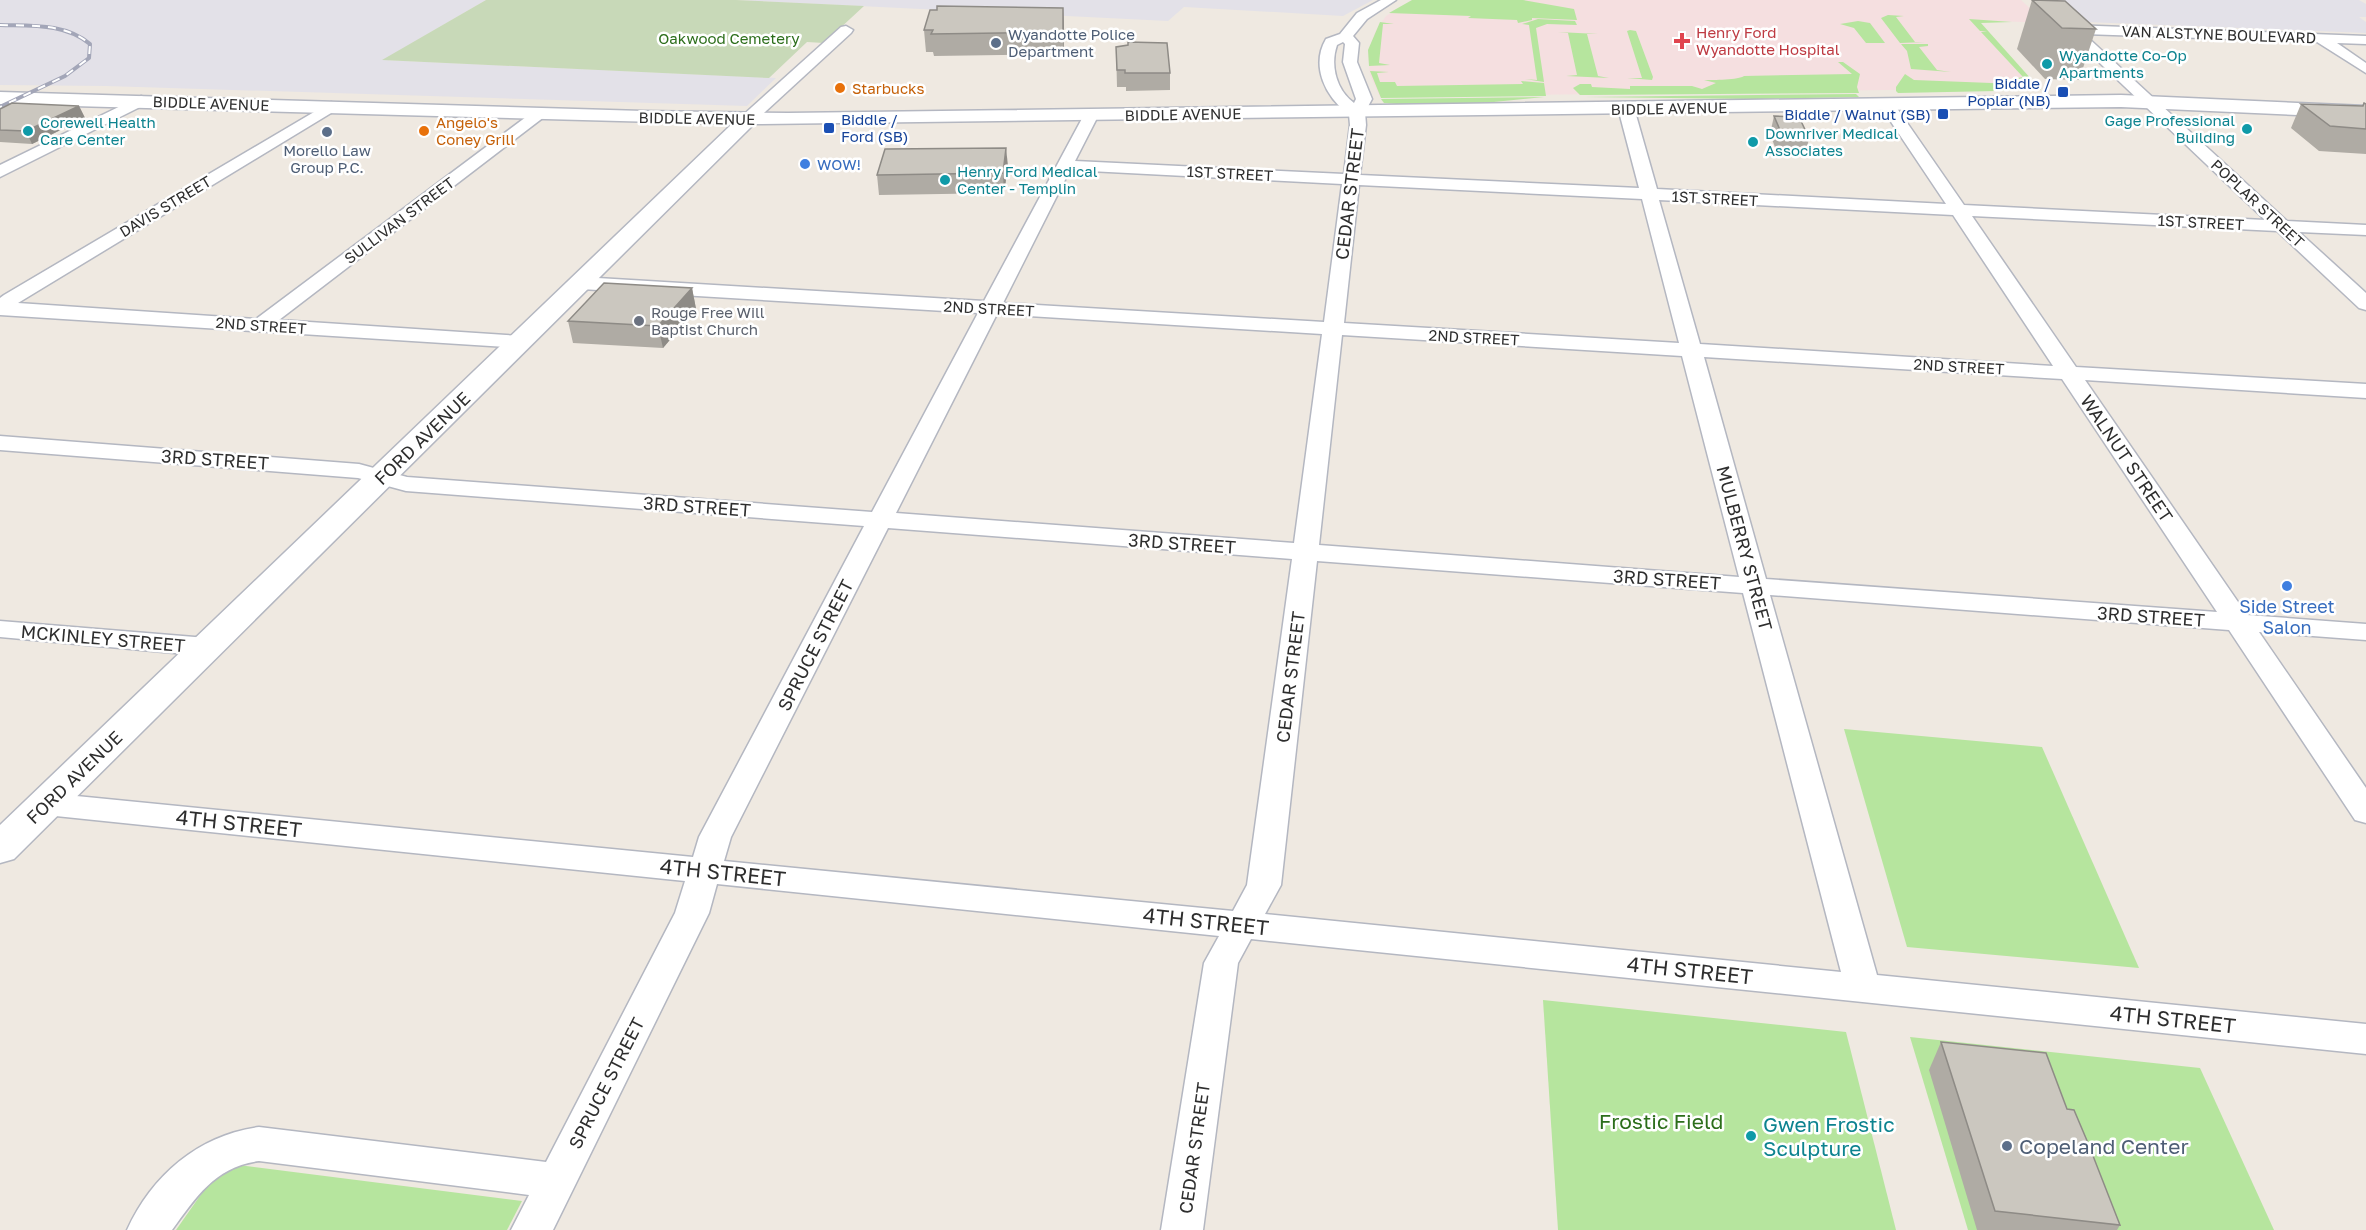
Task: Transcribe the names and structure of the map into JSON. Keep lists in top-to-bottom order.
{
  "streets": {
    "main road": ["BIDDLE AVENUE", "FORD AVENUE"],
    "street": [
      "VAN ALSTYNE BOULEVARD",
      "1ST STREET",
      "CEDAR STREET",
      "POPLAR STREET",
      "DAVIS STREET",
      "SULLIVAN STREET",
      "2ND STREET",
      "WALNUT STREET",
      "3RD STREET",
      "MULBERRY STREET",
      "MCKINLEY STREET",
      "SPRUCE STREET",
      "4TH STREET"
    ]
  },
  "crossings": [
    ["VAN ALSTYNE BOULEVARD", "POPLAR STREET"],
    ["BIDDLE AVENUE", "CEDAR STREET"],
    ["BIDDLE AVENUE", "POPLAR STREET"],
    ["BIDDLE AVENUE", "DAVIS STREET"],
    ["BIDDLE AVENUE", "SULLIVAN STREET"],
    ["BIDDLE AVENUE", "FORD AVENUE"],
    ["BIDDLE AVENUE", "WALNUT STREET"],
    ["BIDDLE AVENUE", "MULBERRY STREET"],
    ["BIDDLE AVENUE", "SPRUCE STREET"],
    ["1ST STREET", "CEDAR STREET"],
    ["1ST STREET", "POPLAR STREET"],
    ["1ST STREET", "WALNUT STREET"],
    ["1ST STREET", "MULBERRY STREET"],
    ["1ST STREET", "SPRUCE STREET"],
    ["CEDAR STREET", "2ND STREET"],
    ["CEDAR STREET", "3RD STREET"],
    ["CEDAR STREET", "4TH STREET"],
    ["DAVIS STREET", "2ND STREET"],
    ["SULLIVAN STREET", "2ND STREET"],
    ["2ND STREET", "FORD AVENUE"],
    ["2ND STREET", "WALNUT STREET"],
    ["2ND STREET", "MULBERRY STREET"],
    ["2ND STREET", "SPRUCE STREET"],
    ["FORD AVENUE", "3RD STREET"],
    ["FORD AVENUE", "MCKINLEY STREET"],
    ["FORD AVENUE", "4TH STREET"],
    ["WALNUT STREET", "3RD STREET"],
    ["3RD STREET", "MULBERRY STREET"],
    ["3RD STREET", "SPRUCE STREET"],
    ["MULBERRY STREET", "4TH STREET"],
    ["SPRUCE STREET", "4TH STREET"]
  ],
  "parks": ["Oakwood Cemetery", "Frostic Field"],
  "places": {
    "health": ["Henry Ford Wyandotte Hospital"],
    "other": [
      "Wyandotte Police Department",
      "Wyandotte Co-Op Apartments",
      "Starbucks",
      "Gage Professional Building",
      "Corewell Health Care Center",
      "Angelo's Coney Grill",
      "Morello Law Group P.C.",
      "Downriver Medical Associates",
      "WOW!",
      "Henry Ford Medical Center - Templin",
      "Rouge Free Will Baptist Church",
      "Side Street Salon",
      "Gwen Frostic Sculpture",
      "Copeland Center"
    ],
    "transit": ["Biddle / Poplar (NB)", "Biddle / Walnut (SB)", "Biddle / Ford (SB)"]
  }
}
